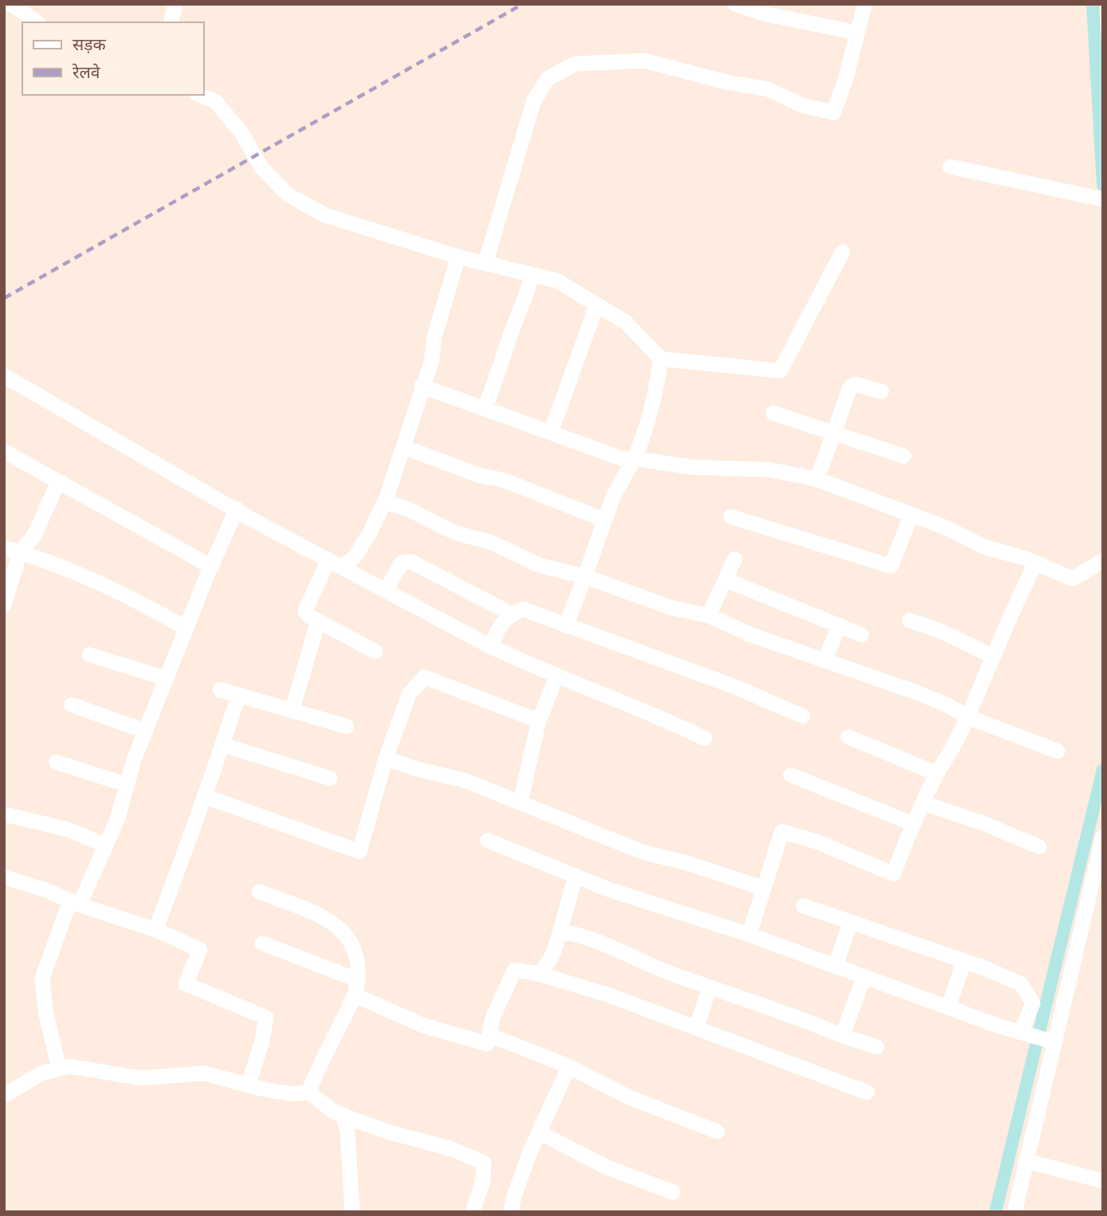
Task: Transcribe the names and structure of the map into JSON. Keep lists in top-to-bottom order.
{
  "legend": ["सड़क", "रेलवे"]
}
